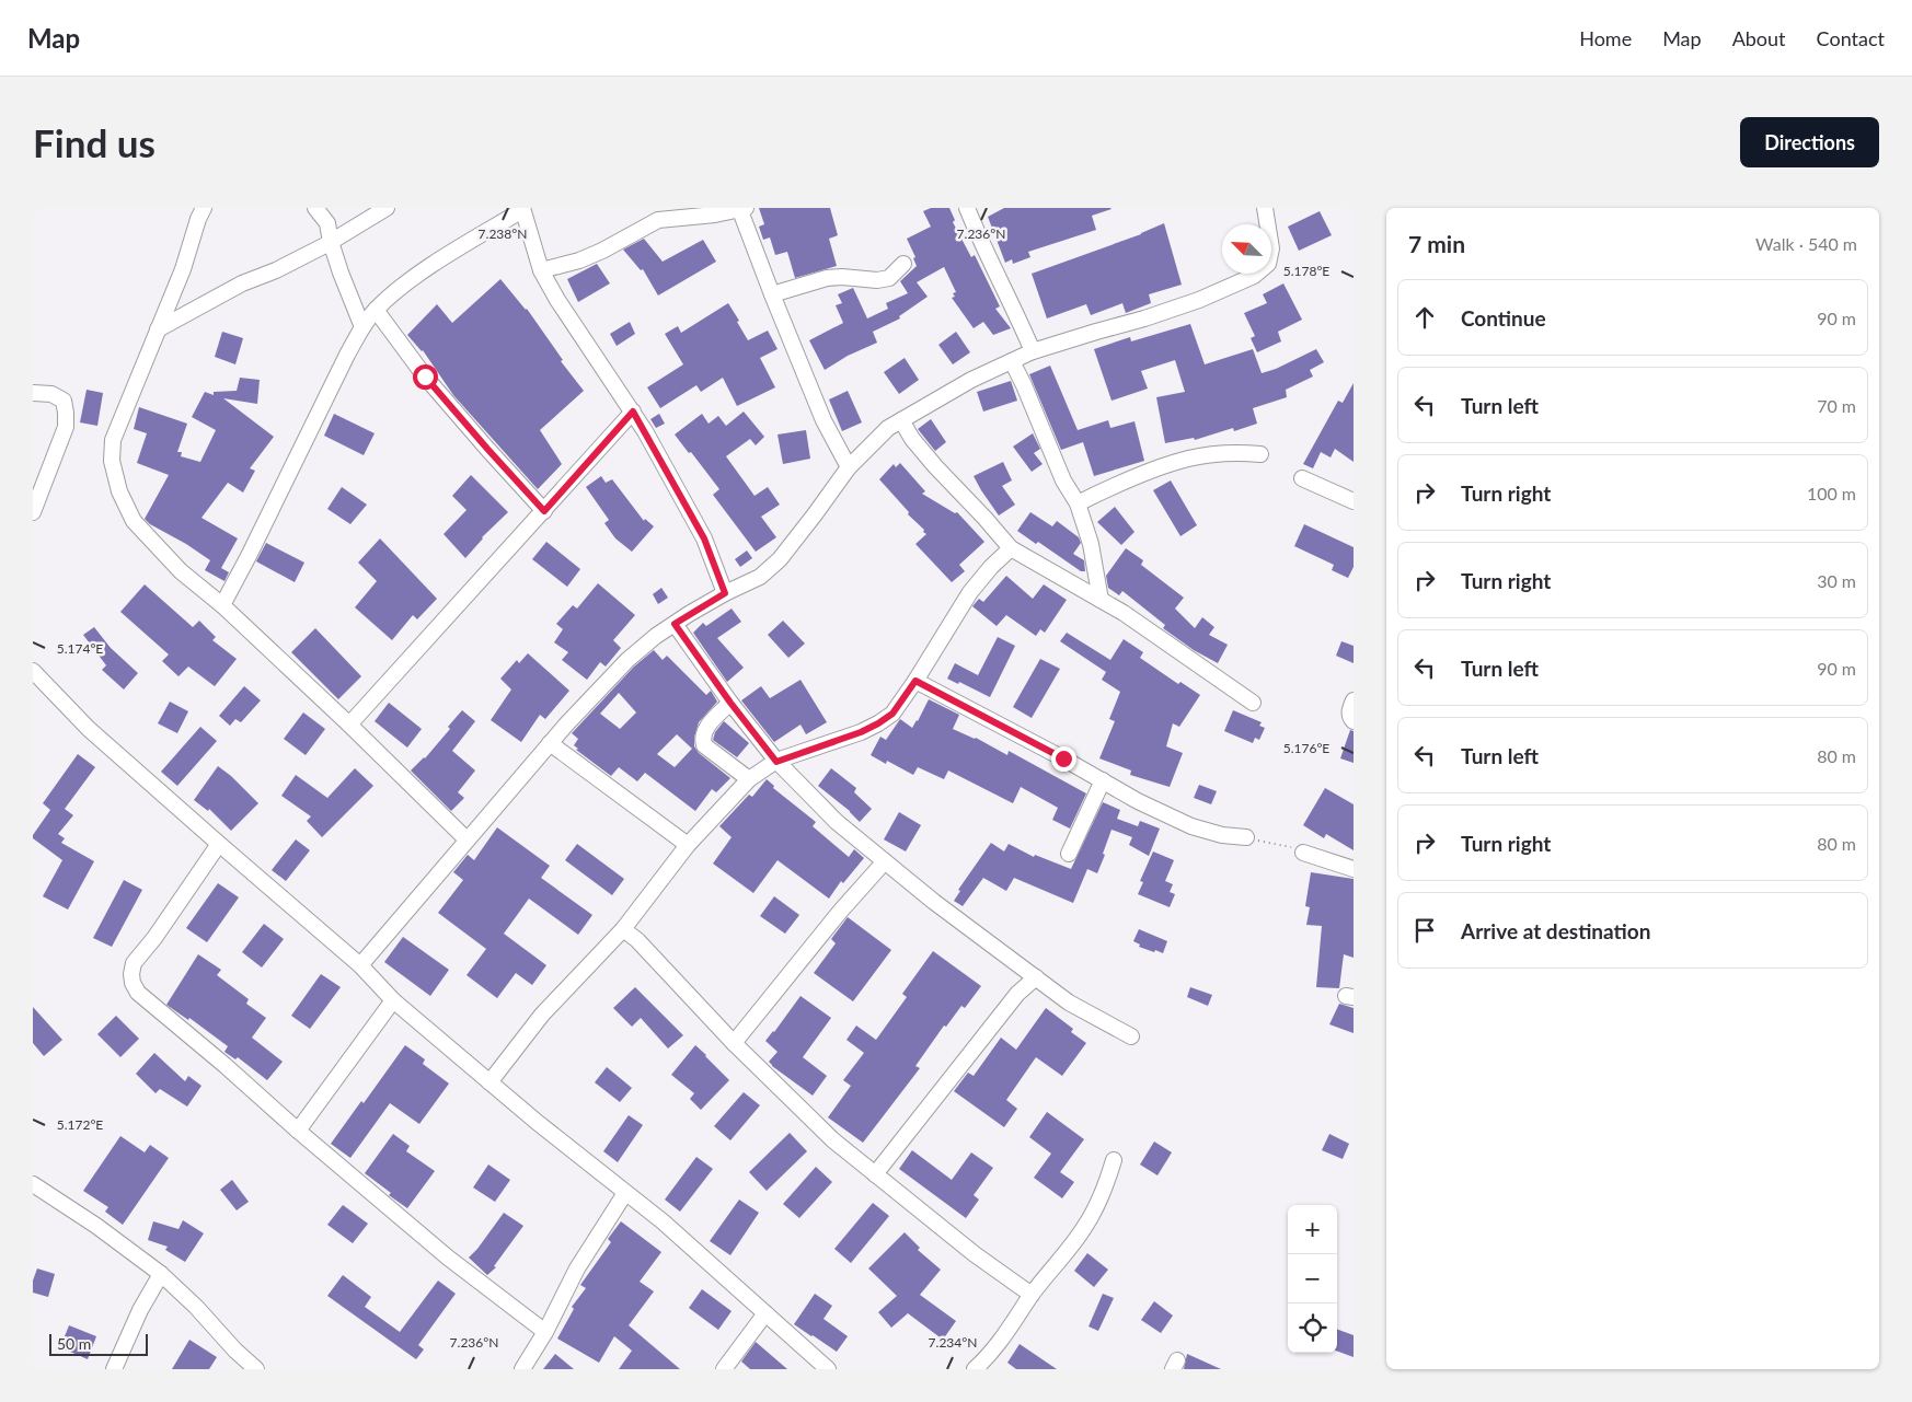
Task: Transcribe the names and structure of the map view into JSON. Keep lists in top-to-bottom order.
{
  "scale_bar": "50 m",
  "north": "top left",
  "page": {
    "header": "Map",
    "nav": [
      "Home",
      "Map",
      "About",
      "Contact"
    ],
    "buttons": "Directions",
    "title": "Find us",
    "heading": ["7 min", "Walk · 540 m"],
    "list": [
      ["Continue", "90 m"],
      ["Turn left", "70 m"],
      ["Turn right", "100 m"],
      ["Turn right", "30 m"],
      ["Turn left", "90 m"],
      ["Turn left", "80 m"],
      ["Turn right", "80 m"],
      "Arrive at destination"
    ],
    "map_buttons": ["+", "−"],
    "scale": "50 m"
  },
  "coordinates": [
    "7.238°N",
    "7.236°N",
    "5.178°E",
    "5.174°E",
    "5.176°E",
    "5.172°E",
    "7.234°N"
  ]
}
